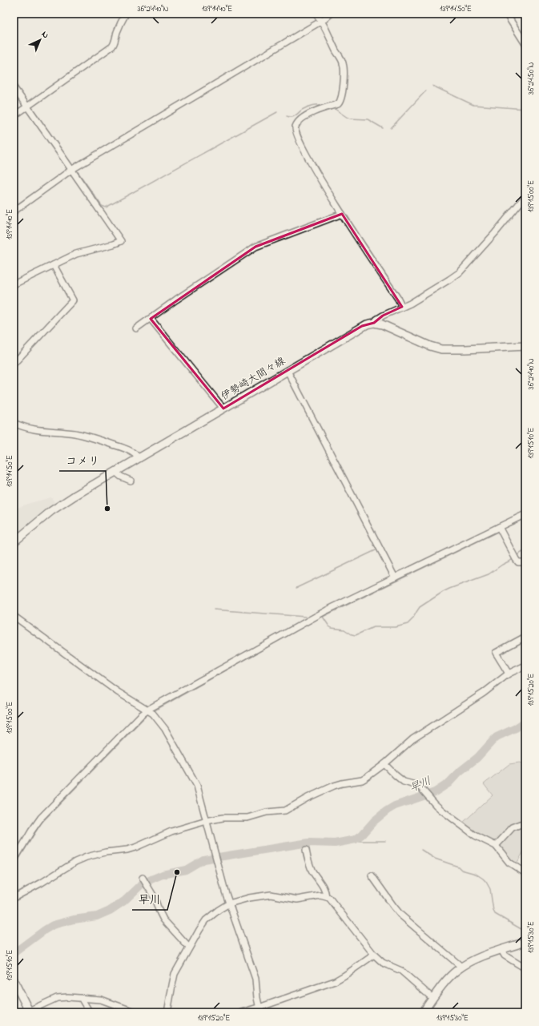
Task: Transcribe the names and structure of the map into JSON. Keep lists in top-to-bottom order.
{
  "streets": {
    "main road": ["伊勢崎大間々線"]
  },
  "water": ["早川"],
  "places": ["コメリ", "早川"],
  "north": "top right",
  "coordinates": [
    "36°24'40\"N",
    "139°14'40\"E",
    "139°14'50\"E",
    "36°24'50\"N",
    "139°15'00\"E",
    "139°15'10\"E",
    "139°15'20\"E",
    "139°15'30\"E"
  ]
}
